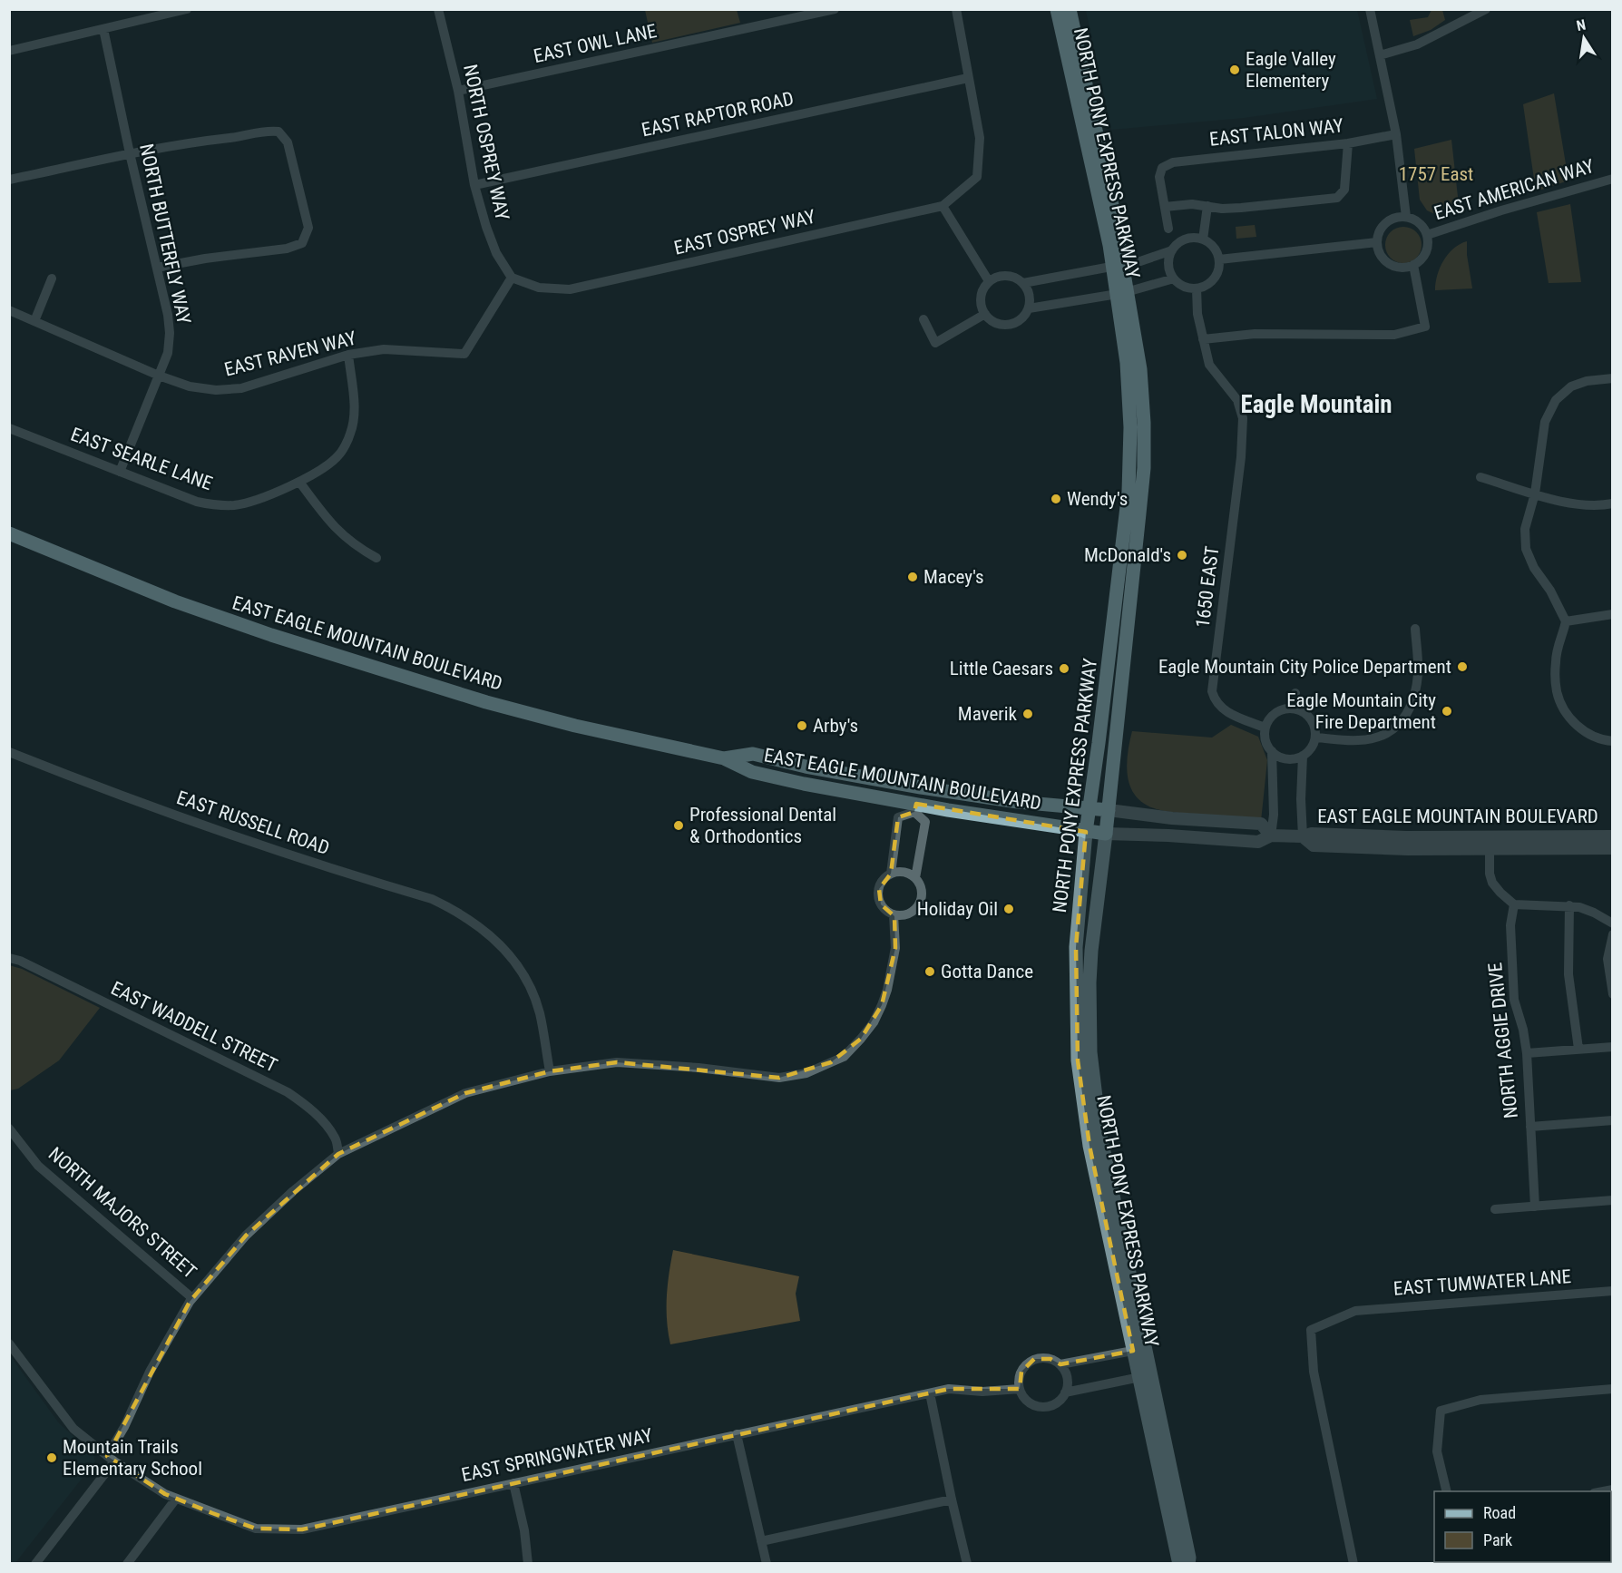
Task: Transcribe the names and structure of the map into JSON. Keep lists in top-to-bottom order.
{
  "streets": {
    "main road": ["NORTH PONY EXPRESS PARKWAY", "EAST EAGLE MOUNTAIN BOULEVARD"],
    "street": [
      "EAST OWL LANE",
      "EAST RAPTOR ROAD",
      "EAST TALON WAY",
      "NORTH OSPREY WAY",
      "EAST AMERICAN WAY",
      "EAST OSPREY WAY",
      "NORTH BUTTERFLY WAY",
      "EAST RAVEN WAY",
      "EAST SEARLE LANE",
      "1650 EAST",
      "EAST RUSSELL ROAD",
      "EAST WADDELL STREET",
      "NORTH AGGIE DRIVE",
      "NORTH MAJORS STREET",
      "EAST TUMWATER LANE",
      "EAST SPRINGWATER WAY"
    ]
  },
  "crossings": [
    ["EAST OWL LANE", "NORTH OSPREY WAY"],
    ["EAST RAPTOR ROAD", "NORTH OSPREY WAY"],
    ["EAST RAPTOR ROAD", "EAST OSPREY WAY"],
    ["NORTH OSPREY WAY", "EAST OSPREY WAY"],
    ["NORTH OSPREY WAY", "EAST RAVEN WAY"],
    ["NORTH PONY EXPRESS PARKWAY", "EAST EAGLE MOUNTAIN BOULEVARD"],
    ["EAST OSPREY WAY", "EAST RAVEN WAY"],
    ["NORTH BUTTERFLY WAY", "EAST RAVEN WAY"],
    ["NORTH BUTTERFLY WAY", "EAST SEARLE LANE"],
    ["EAST RAVEN WAY", "EAST SEARLE LANE"]
  ],
  "districts": ["Eagle Mountain"],
  "parks": ["1757 East"],
  "places": [
    "Eagle Valley Elementery",
    "Wendy's",
    "McDonald's",
    "Macey's",
    "Eagle Mountain City Police Department",
    "Little Caesars",
    "Eagle Mountain City Fire Department",
    "Maverik",
    "Arby's",
    "Professional Dental & Orthodontics",
    "Holiday Oil",
    "Gotta Dance",
    "Mountain Trails Elementary School"
  ],
  "legend": ["Road", "Park"],
  "north": "top"
}
